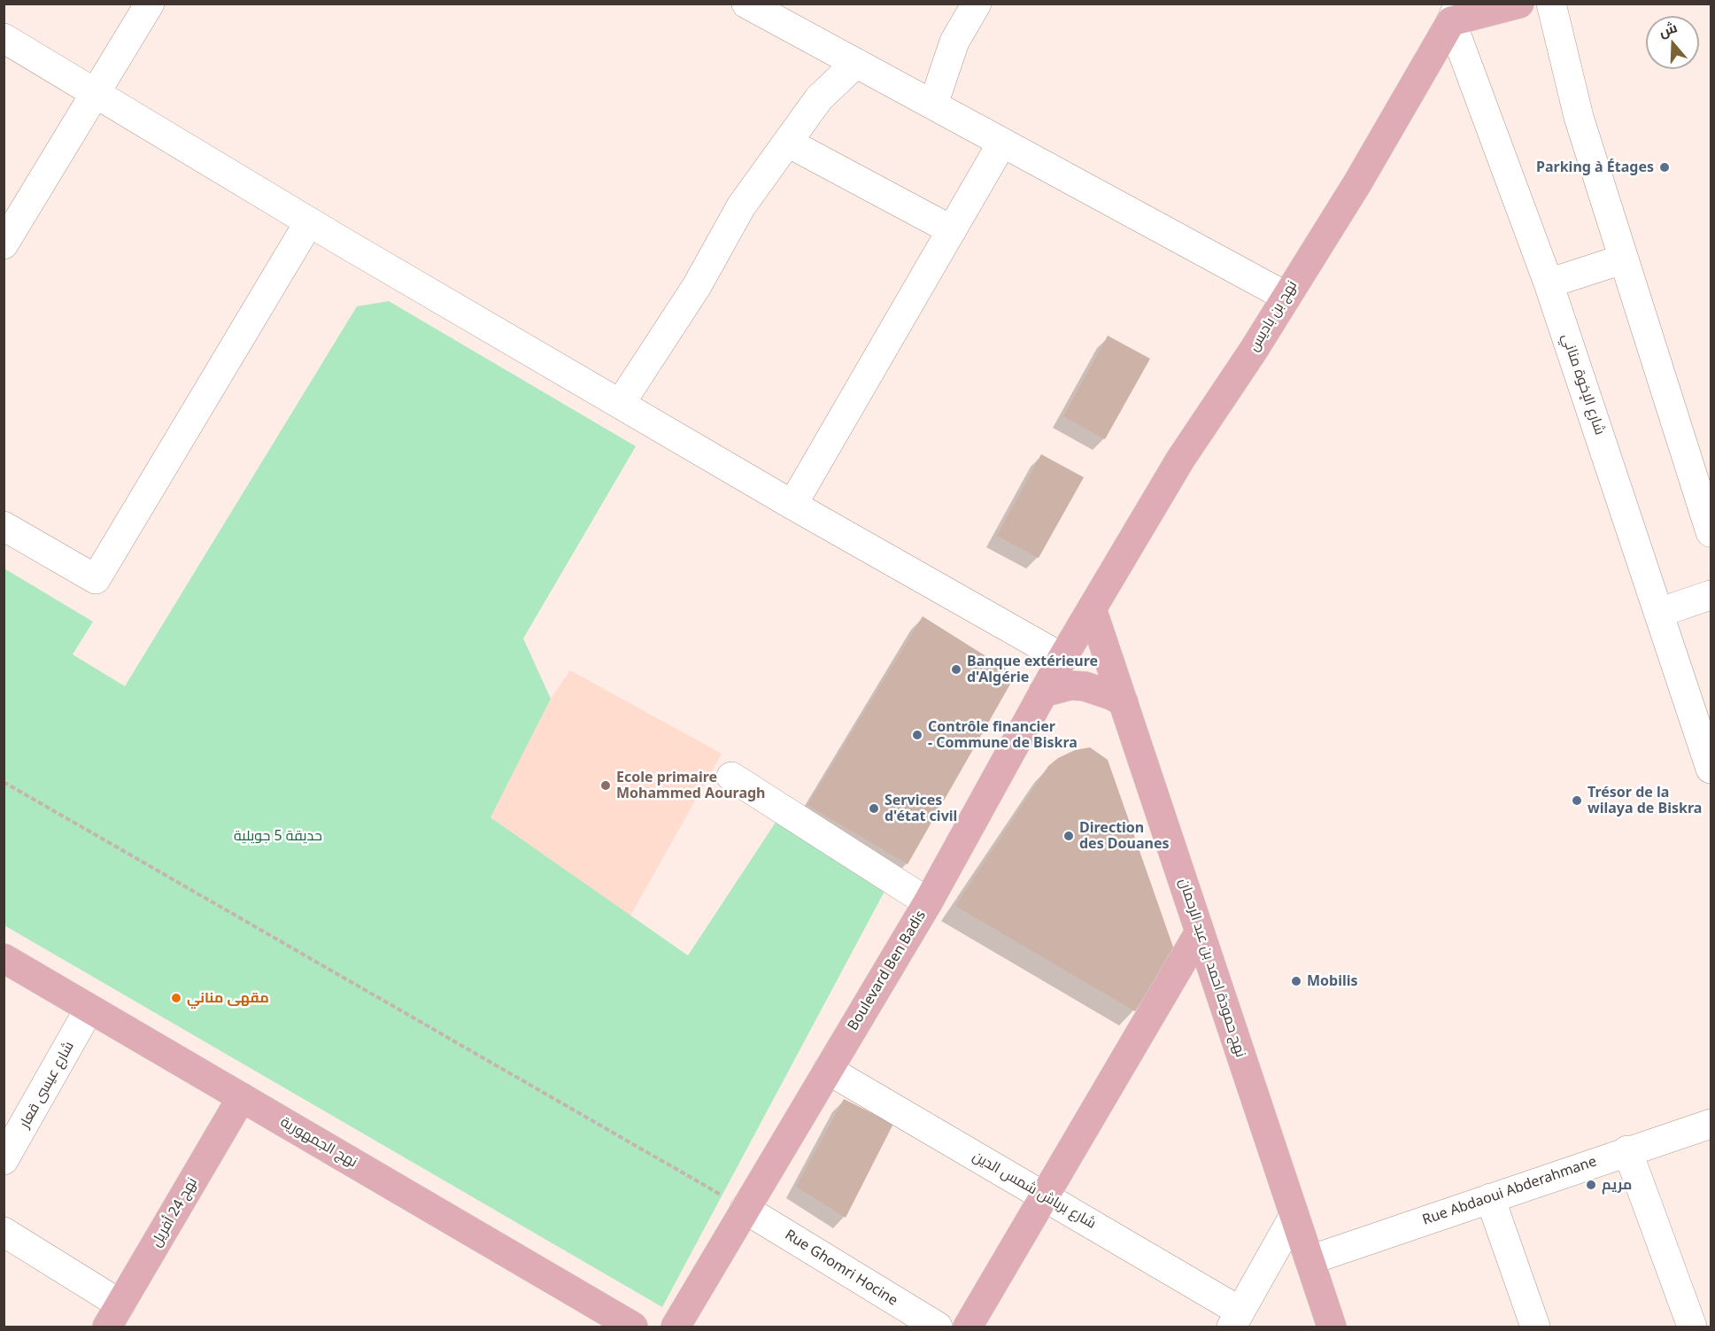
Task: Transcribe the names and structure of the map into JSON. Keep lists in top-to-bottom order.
{
  "streets": {
    "main road": [
      "نهج بن باديس",
      "نهج حمودة احمد بن عبد الرحمان",
      "Boulevard Ben Badis",
      "نهج الجمهورية",
      "نهج 24 أفريل"
    ],
    "street": [
      "شارع الإخوة مناني",
      "شارع عيسى قعار",
      "شارع برباش شمس الدين",
      "Rue Abdaoui Abderahmane",
      "Rue Ghomri Hocine"
    ]
  },
  "crossings": [
    ["نهج بن باديس", "شارع الإخوة مناني"],
    ["نهج بن باديس", "نهج حمودة احمد بن عبد الرحمان"],
    ["نهج بن باديس", "Boulevard Ben Badis"],
    ["نهج حمودة احمد بن عبد الرحمان", "Boulevard Ben Badis"],
    ["نهج حمودة احمد بن عبد الرحمان", "Rue Abdaoui Abderahmane"],
    ["Boulevard Ben Badis", "شارع برباش شمس الدين"],
    ["Boulevard Ben Badis", "Rue Ghomri Hocine"],
    ["شارع عيسى قعار", "نهج الجمهورية"],
    ["نهج الجمهورية", "نهج 24 أفريل"]
  ],
  "parks": ["حديقة 5 جويلية"],
  "places": [
    "Parking à Étages",
    "Banque extérieure d'Algérie",
    "Contrôle financier - Commune de Biskra",
    "Ecole primaire Mohammed Aouragh",
    "Trésor de la wilaya de Biskra",
    "Services d'état civil",
    "Direction des Douanes",
    "Mobilis",
    "مقهى مناني",
    "مريم"
  ],
  "north": "top"
}
